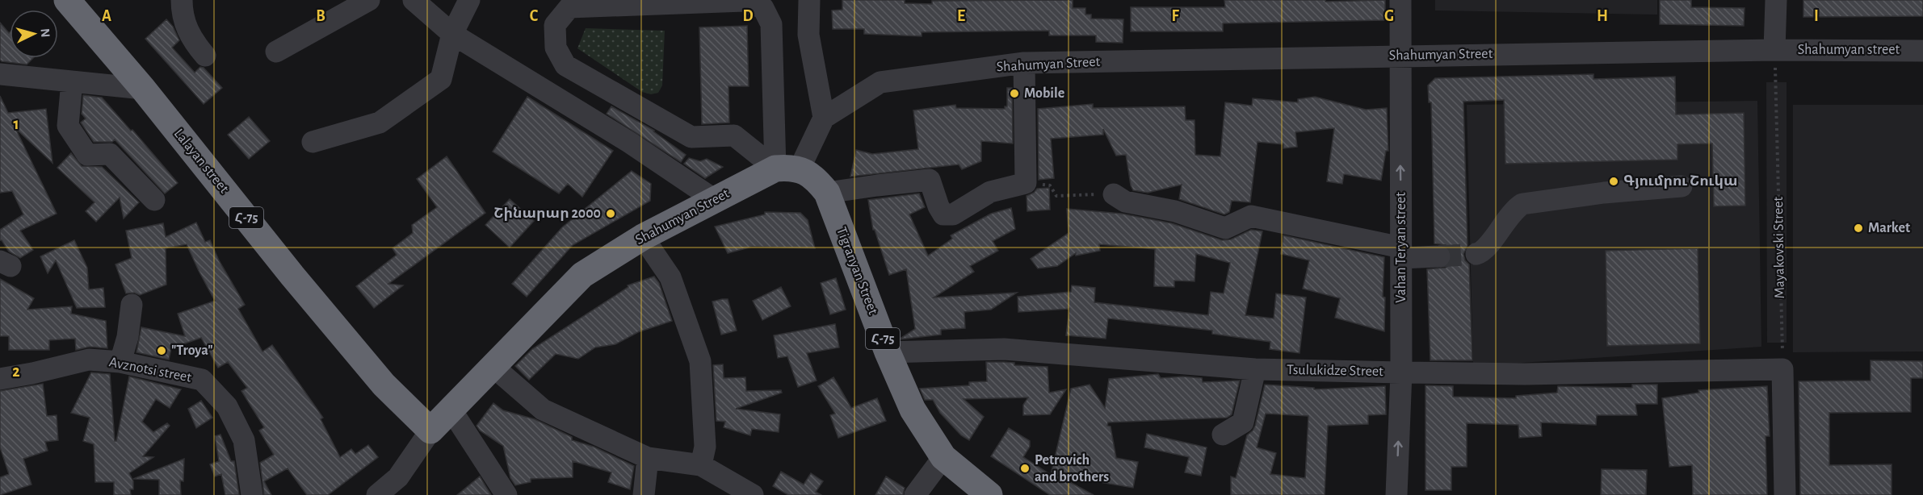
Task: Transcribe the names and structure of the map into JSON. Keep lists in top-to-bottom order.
{
  "streets": {
    "highway": [
      "Shahumyan Street",
      "Lalayan street",
      "Հ-75",
      "Tigranyan Street"
    ],
    "street": [
      "Shahumyan street",
      "Vahan Teryan street",
      "Avznotsi street",
      "Tsulukidze Street"
    ],
    "path": ["Mayakovski Street"]
  },
  "crossings": [
    ["Shahumyan street", "Shahumyan Street"],
    ["Shahumyan street", "Mayakovski Street"],
    ["Shahumyan Street", "Lalayan street"],
    ["Shahumyan Street", "Vahan Teryan street"],
    ["Shahumyan Street", "Mayakovski Street"],
    ["Shahumyan Street", "Tigranyan Street"],
    ["Vahan Teryan street", "Tsulukidze Street"],
    ["Mayakovski Street", "Tsulukidze Street"],
    ["Tigranyan Street", "Tsulukidze Street"]
  ],
  "one_way": ["Vahan Teryan street"],
  "places": [
    "Mobile",
    "Գյումրու Շուկա",
    "Շինարար 2000",
    "Market",
    "\"Troya\"",
    "Petrovich and brothers"
  ],
  "north": "right",
  "grid": {
    "columns": [
      "A",
      "B",
      "C",
      "D",
      "E",
      "F",
      "G",
      "H",
      "I"
    ],
    "rows": ["1", "2"]
  }
}
